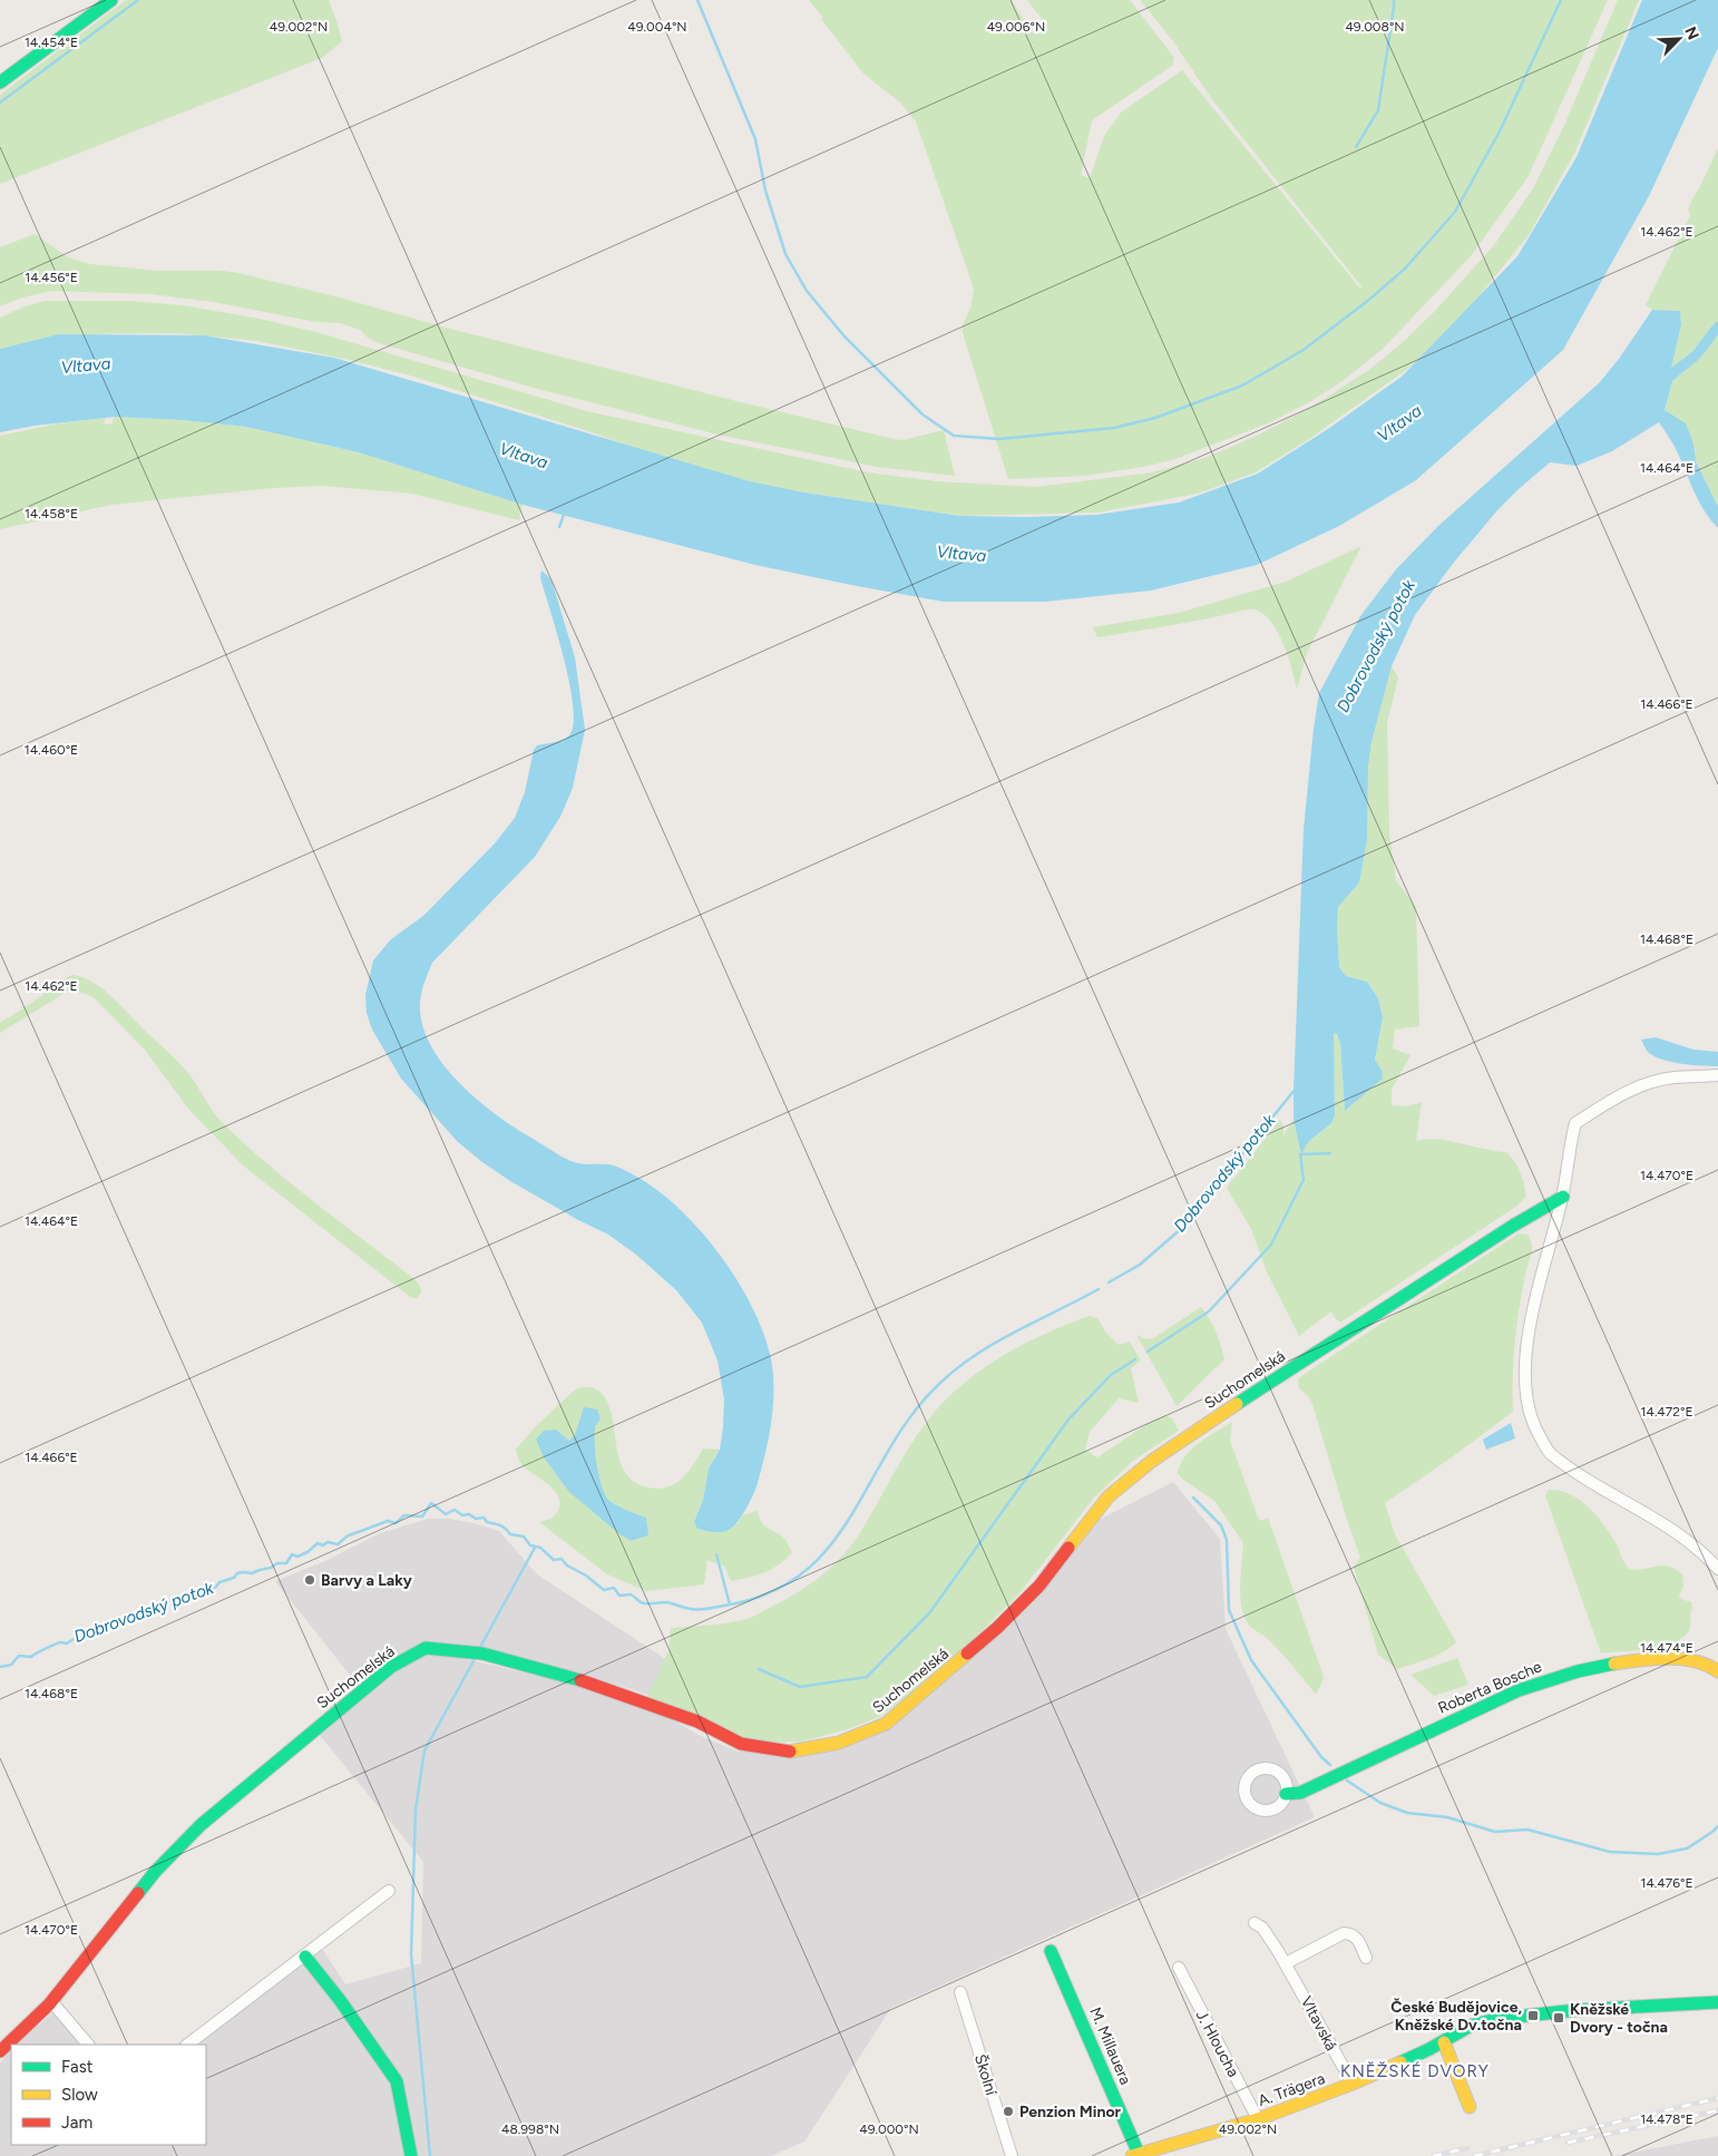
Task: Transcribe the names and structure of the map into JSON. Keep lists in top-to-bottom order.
{
  "streets": {
    "street": [
      "Suchomelská",
      "Roberta Bosche",
      "Vltavská",
      "J. Hloucha",
      "M. Millauera",
      "Školní",
      "A. Trägera"
    ]
  },
  "crossings": [
    ["Vltavská", "A. Trägera"],
    ["J. Hloucha", "A. Trägera"],
    ["M. Millauera", "A. Trägera"]
  ],
  "districts": ["KNĚŽSKÉ DVORY"],
  "water": ["Vltava", "Dobrovodský potok"],
  "places": {
    "other": ["Barvy a Laky", "Penzion Minor"],
    "transit": ["České Budějovice, Kněžské Dv.točna", "Kněžské Dvory - točna"]
  },
  "legend": ["Fast", "Slow", "Jam"],
  "north": "top right",
  "coordinates": [
    "49.002°N",
    "49.004°N",
    "49.006°N",
    "49.008°N",
    "14.454°E",
    "14.462°E",
    "14.456°E",
    "14.464°E",
    "14.458°E",
    "14.466°E",
    "14.460°E",
    "14.468°E",
    "14.470°E",
    "14.472°E",
    "14.474°E",
    "14.476°E",
    "14.478°E",
    "48.998°N",
    "49.000°N"
  ]
}
